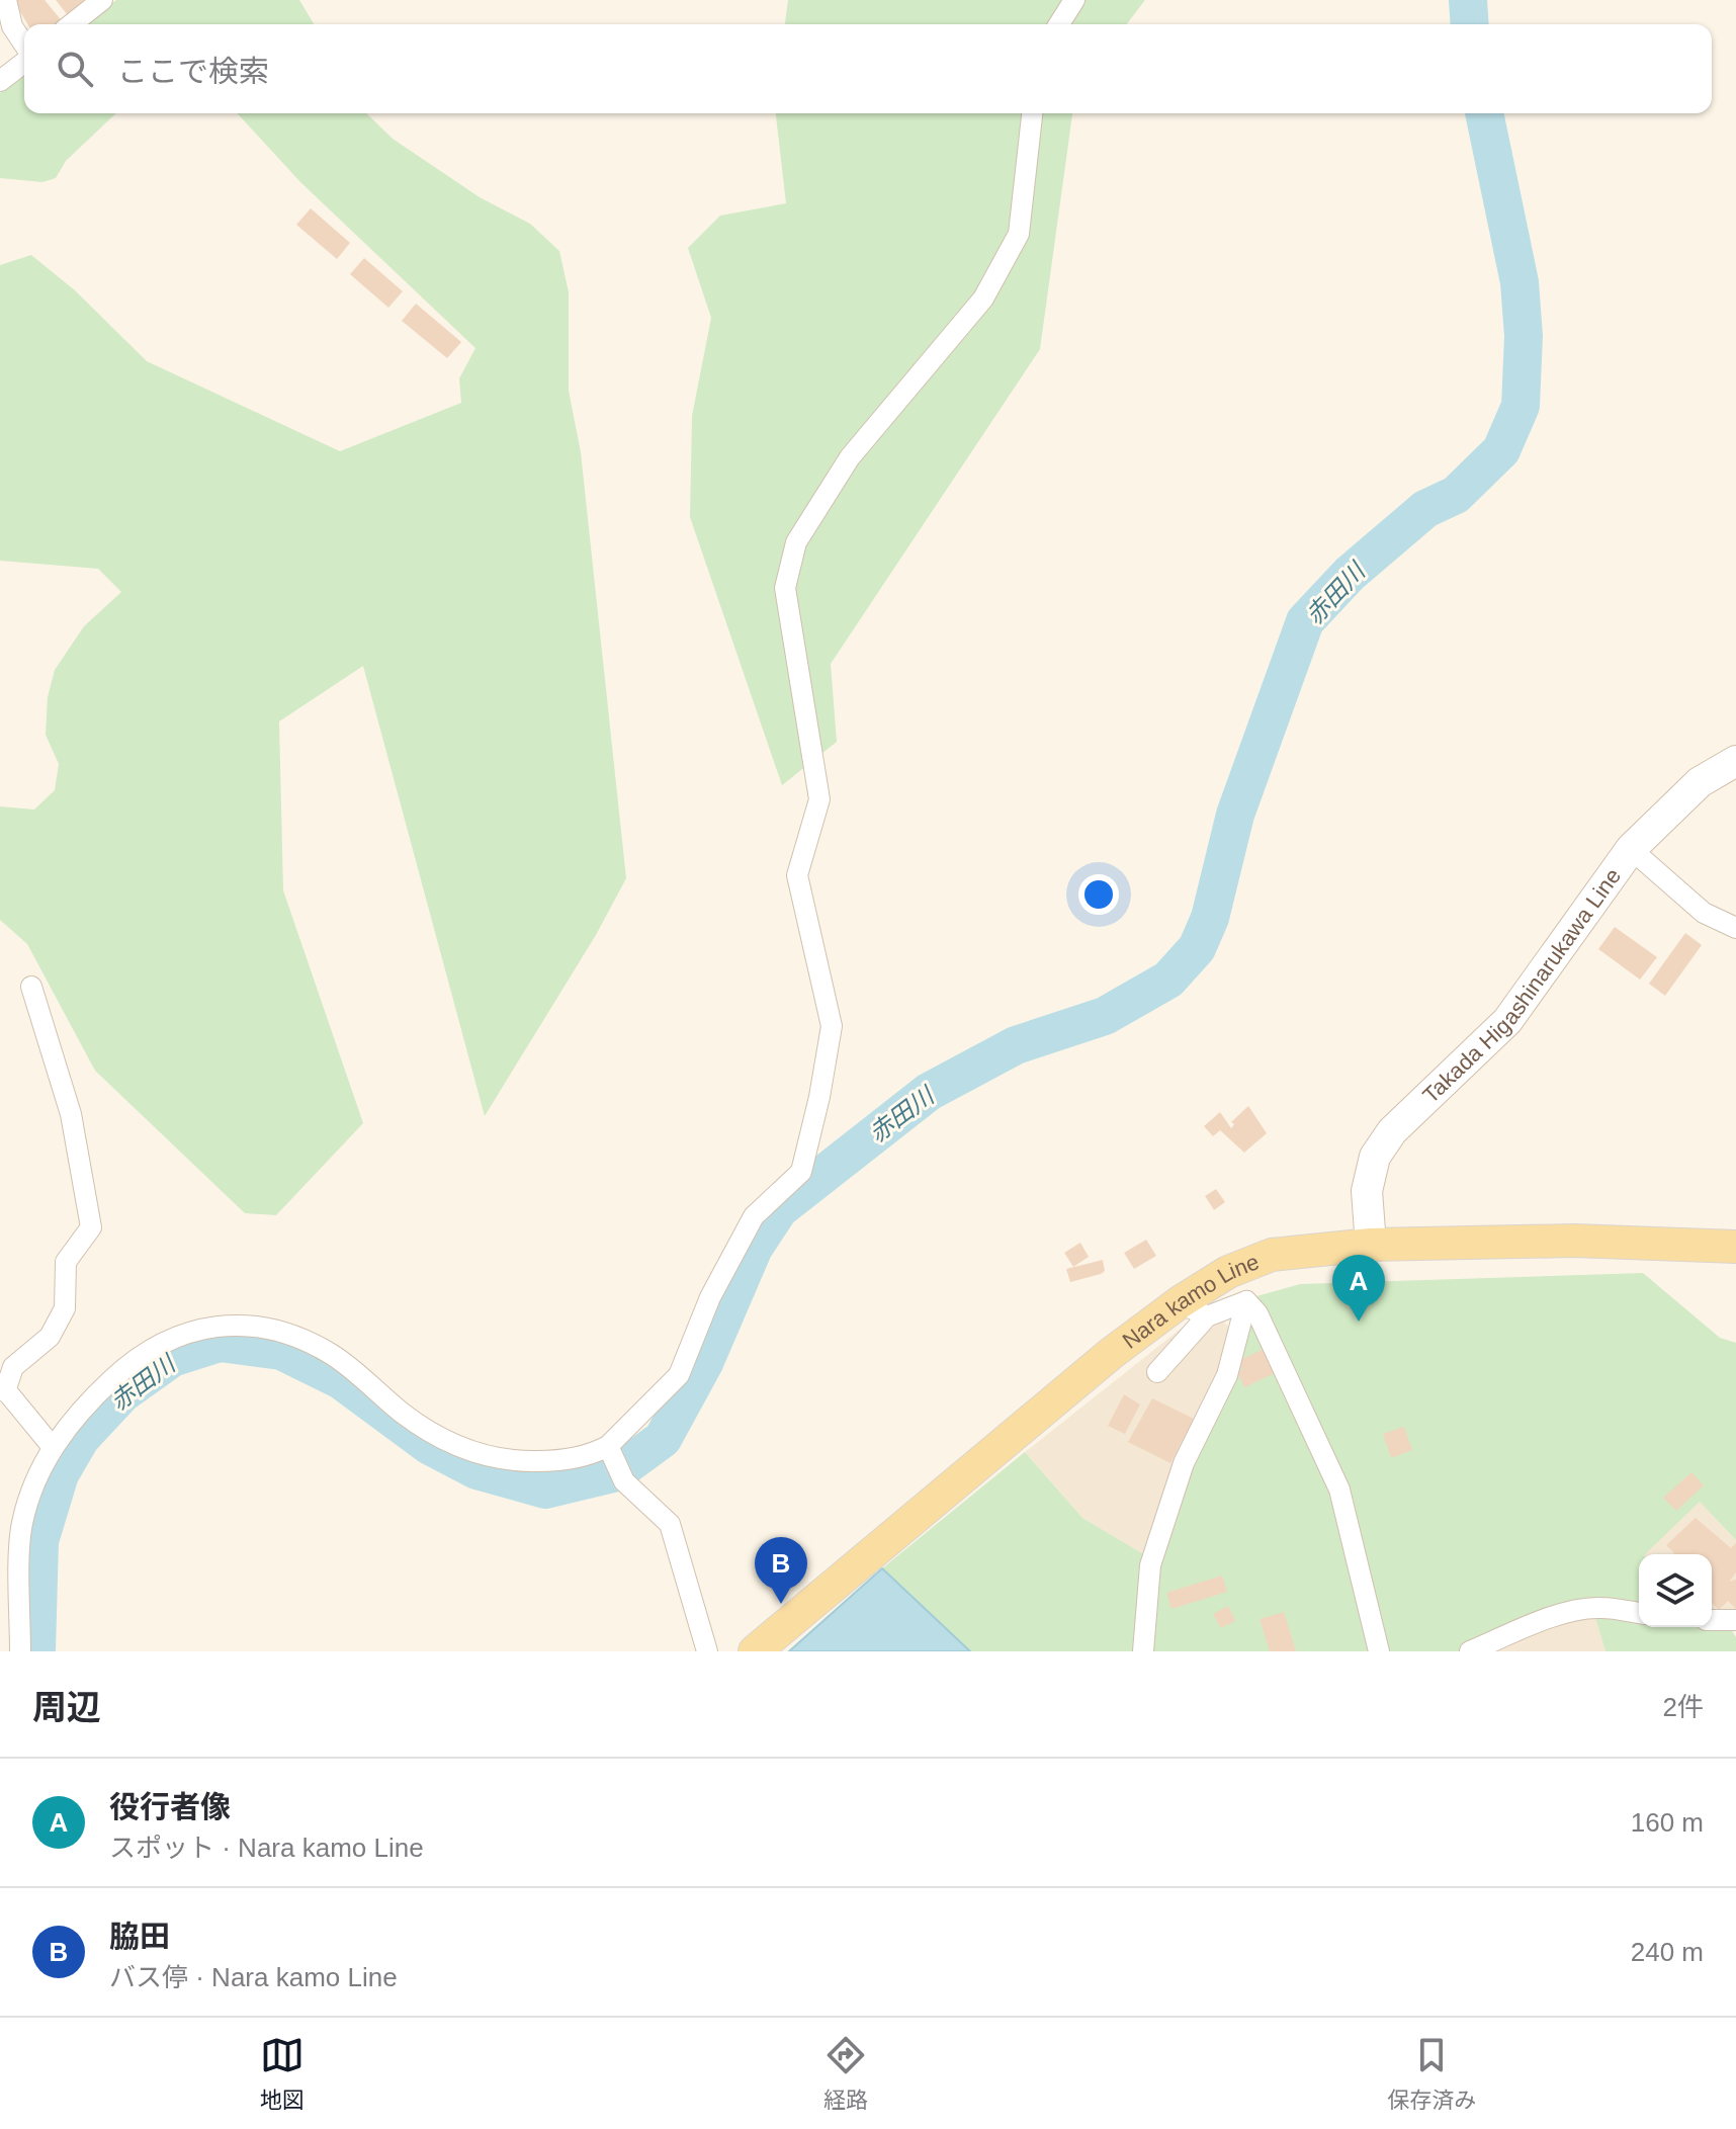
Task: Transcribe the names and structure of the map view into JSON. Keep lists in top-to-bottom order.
{
  "streets": {
    "main road": ["Takada Higashinarukawa Line", "Nara kamo Line"]
  },
  "crossings": [
    ["Takada Higashinarukawa Line", "Nara kamo Line"]
  ],
  "water": ["赤田川"],
  "page": {
    "search": "ここで検索",
    "pins": ["A", "B"],
    "heading": ["周辺", "2件"],
    "list": [
      {
        "mark": "A",
        "name": "役行者像",
        "note": "スポット · Nara kamo Line",
        "value": "160 m"
      },
      {
        "mark": "B",
        "name": "脇田",
        "note": "バス停 · Nara kamo Line",
        "value": "240 m"
      }
    ],
    "nav": ["地図", "経路", "保存済み"]
  }
}
